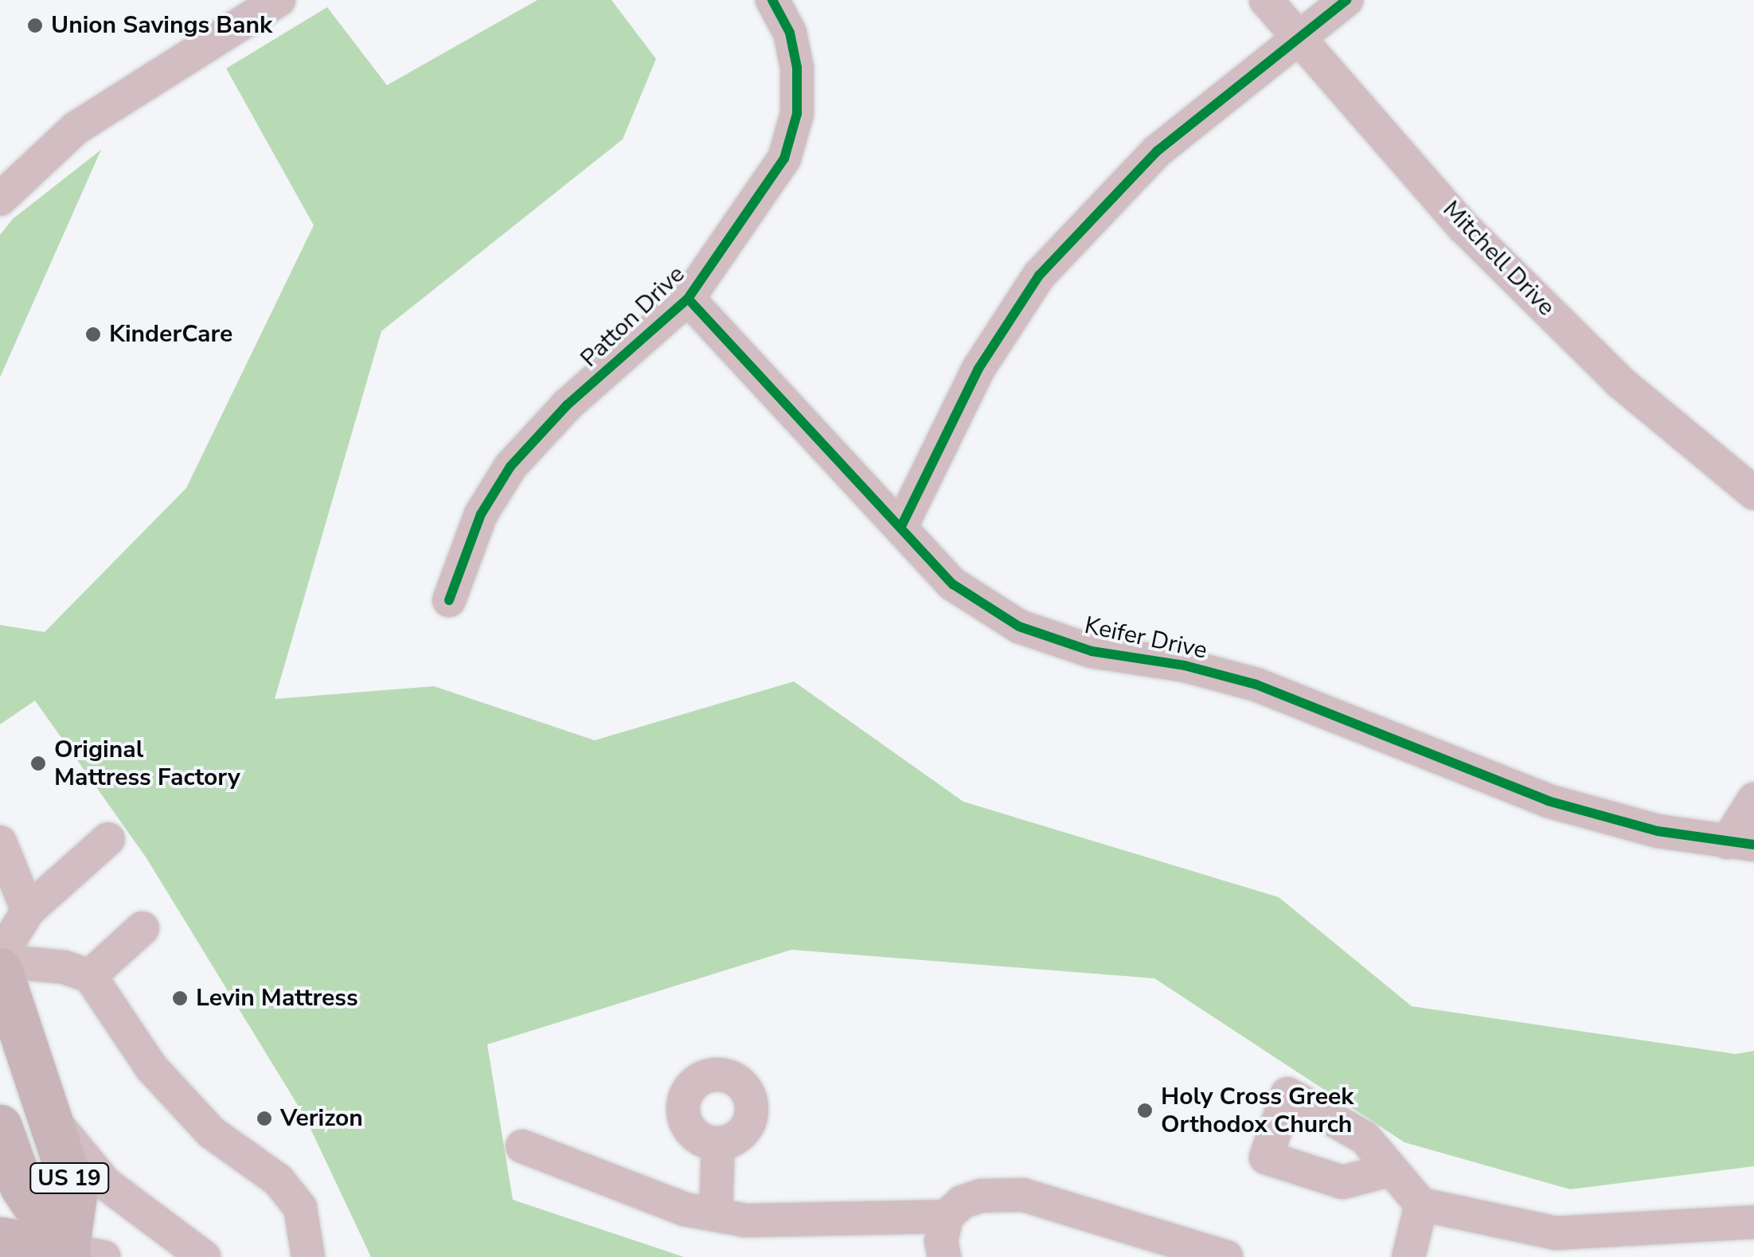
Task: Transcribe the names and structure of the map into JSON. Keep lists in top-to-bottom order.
{
  "streets": {
    "main road": ["US 19"],
    "street": ["Mitchell Drive", "Patton Drive", "Keifer Drive"]
  },
  "crossings": [
    ["Patton Drive", "Keifer Drive"]
  ],
  "places": [
    "Union Savings Bank",
    "KinderCare",
    "Original Mattress Factory",
    "Levin Mattress",
    "Holy Cross Greek Orthodox Church",
    "Verizon"
  ]
}
